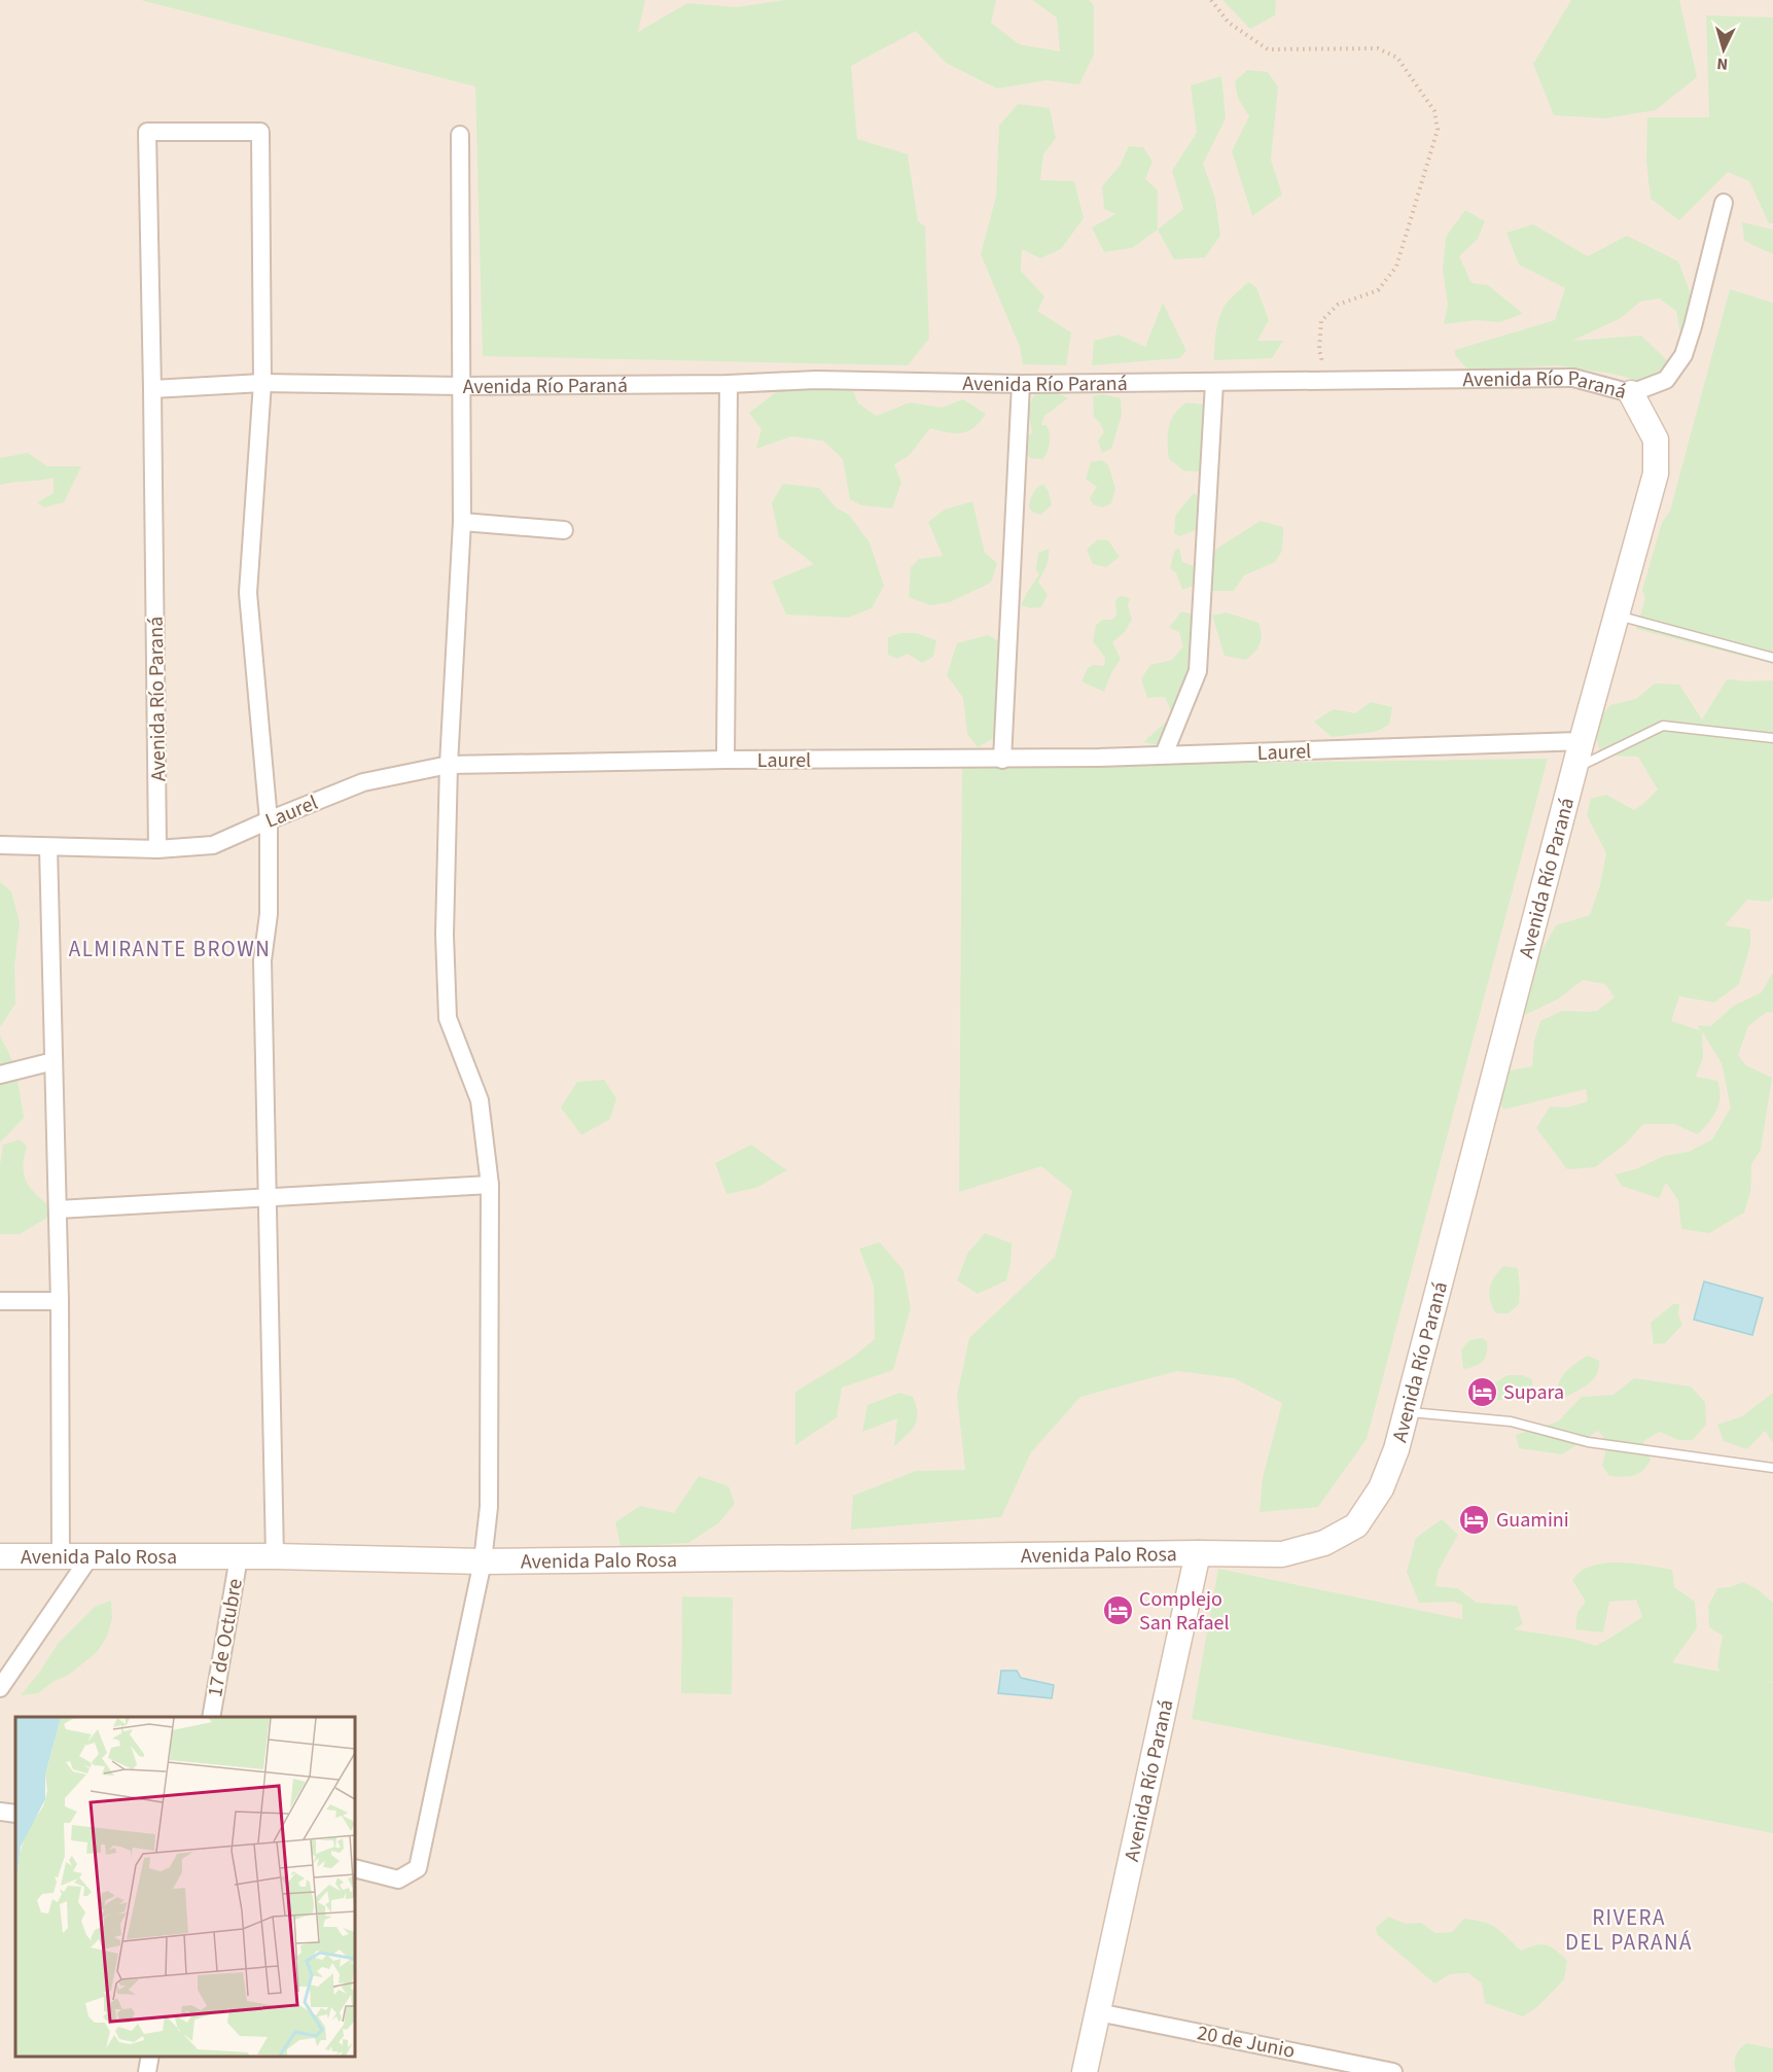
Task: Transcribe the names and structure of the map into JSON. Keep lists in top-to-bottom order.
{
  "streets": {
    "main road": ["Avenida Río Paraná", "Avenida Palo Rosa"],
    "street": ["Laurel", "17 de Octubre", "20 de Junio"]
  },
  "crossings": [
    ["Avenida Río Paraná", "Laurel"],
    ["Avenida Río Paraná", "Avenida Palo Rosa"],
    ["Avenida Río Paraná", "20 de Junio"],
    ["Avenida Palo Rosa", "17 de Octubre"]
  ],
  "districts": ["ALMIRANTE BROWN", "RIVERA DEL PARANÁ"],
  "places": {
    "hotel": ["Supara", "Guamini", "Complejo San Rafael"]
  },
  "north": "bottom"
}
